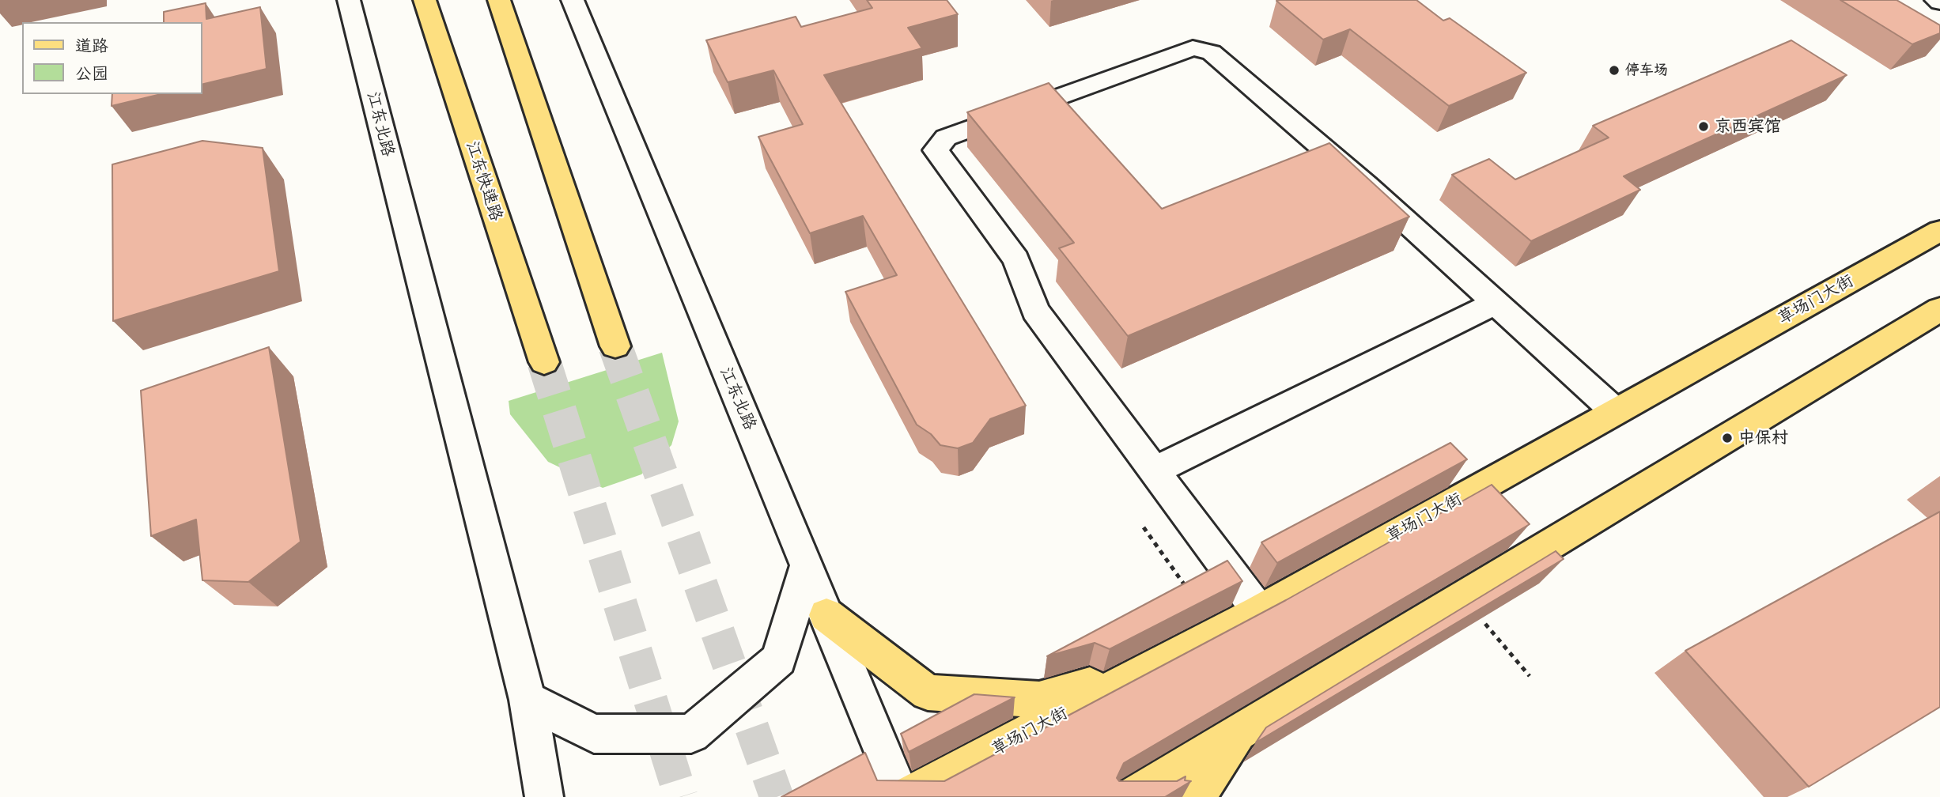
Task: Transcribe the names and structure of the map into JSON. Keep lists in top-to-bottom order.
{
  "streets": {
    "main road": ["江东北路", "江东快速路", "草场门大街"]
  },
  "crossings": [
    ["江东北路", "草场门大街"]
  ],
  "places": ["停车场", "京西宾馆", "中保村"],
  "legend": ["道路", "公园"]
}
